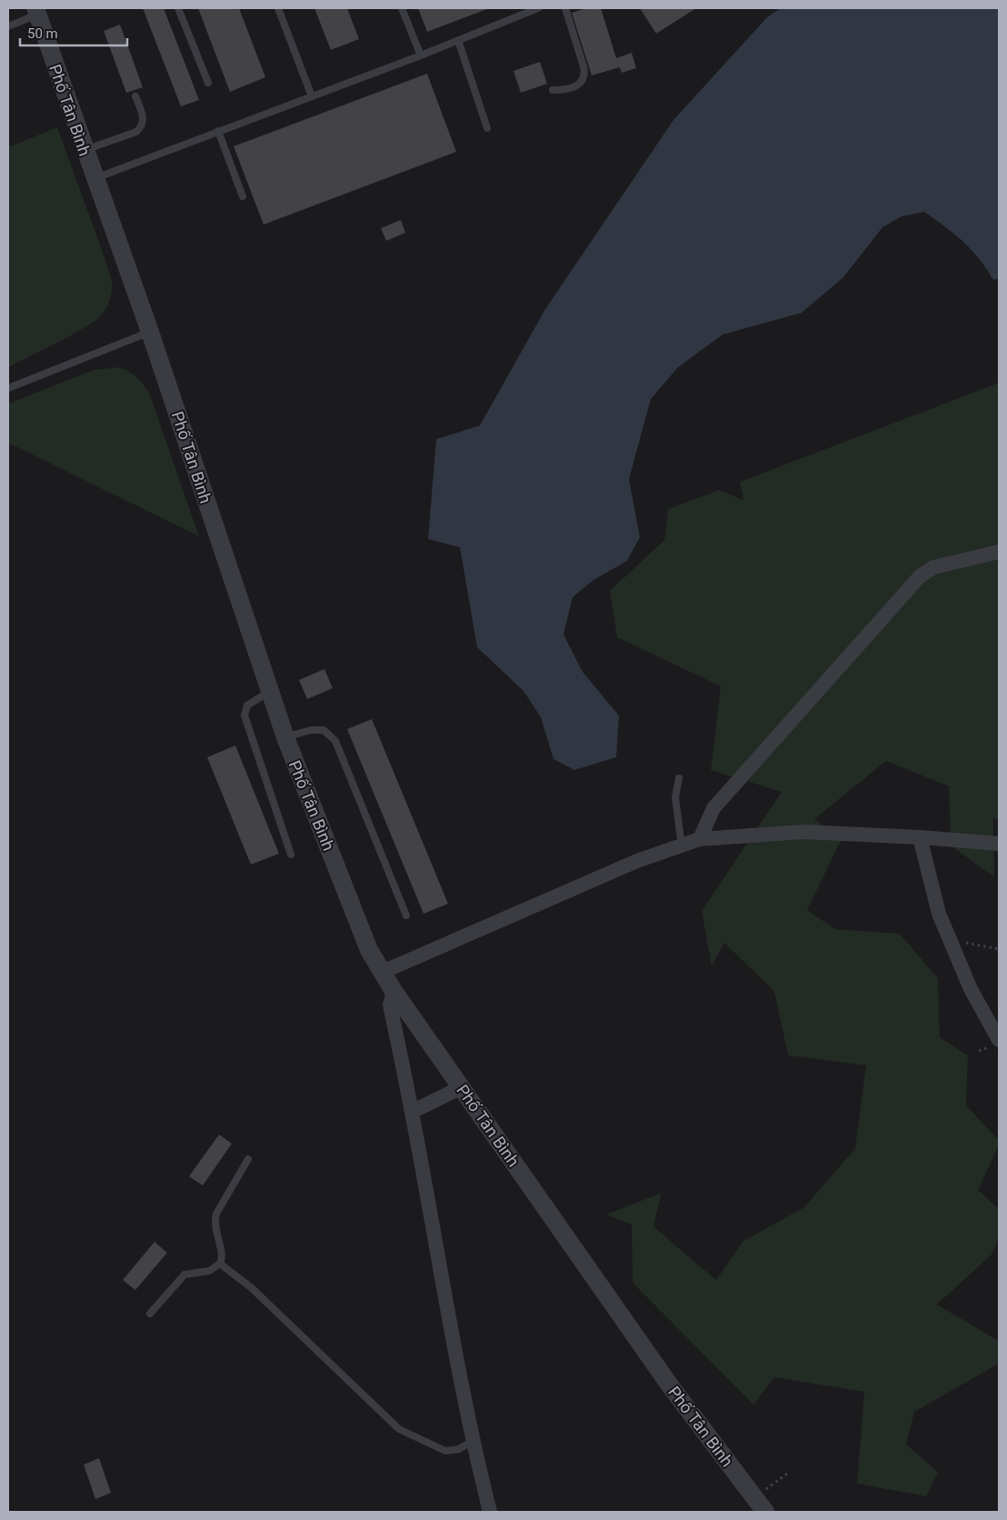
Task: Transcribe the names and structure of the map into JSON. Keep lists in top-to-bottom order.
{
  "streets": {
    "street": ["Phố Tân Bình"]
  },
  "scale_bar": "50 m"
}
